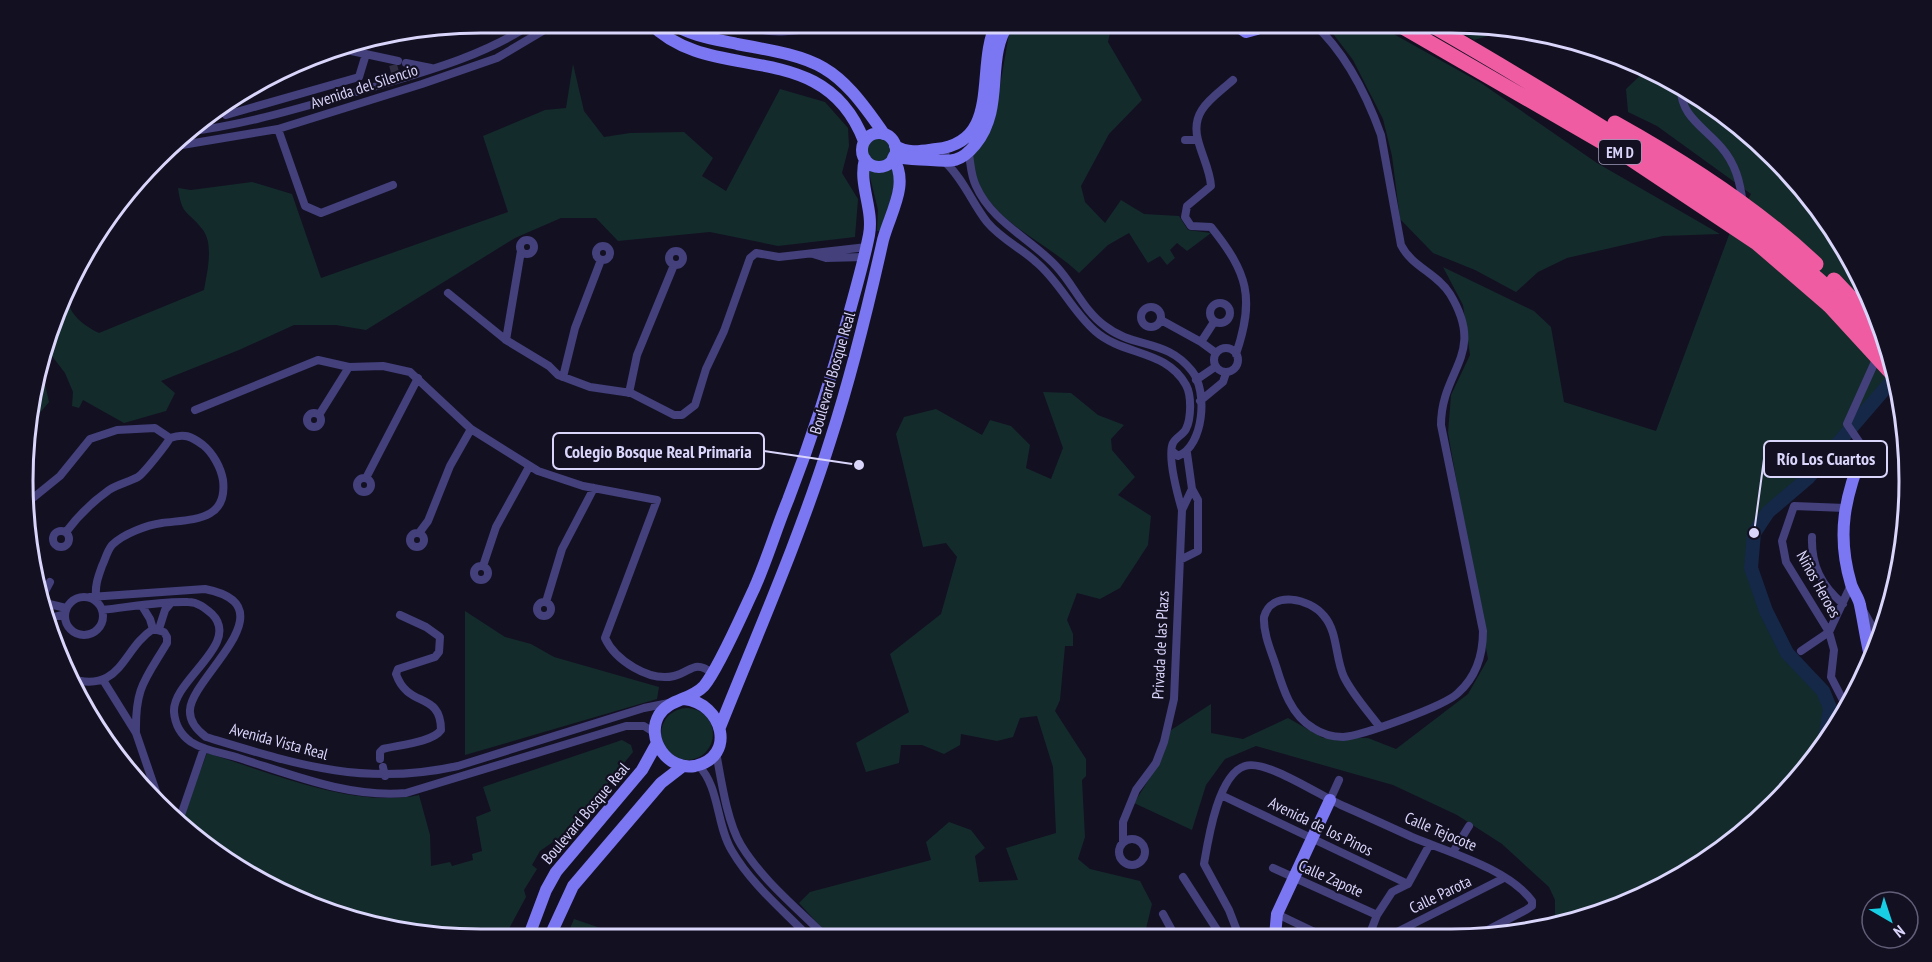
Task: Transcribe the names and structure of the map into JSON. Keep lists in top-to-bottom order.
{
  "streets": {
    "highway": ["EM D"],
    "street": [
      "Avenida del Silencio",
      "Boulevard Bosque Real",
      "Niños Heroes",
      "Privada de las Plazs",
      "Avenida Vista Real",
      "Avenida de los Pinos",
      "Calle Tejocote",
      "Calle Zapote",
      "Calle Parota"
    ]
  },
  "crossings": [
    ["Boulevard Bosque Real", "Avenida Vista Real"],
    ["Avenida de los Pinos", "Calle Tejocote"],
    ["Calle Tejocote", "Calle Parota"]
  ],
  "places": ["Colegio Bosque Real Primaria", "Río Los Cuartos"],
  "north": "bottom right"
}
